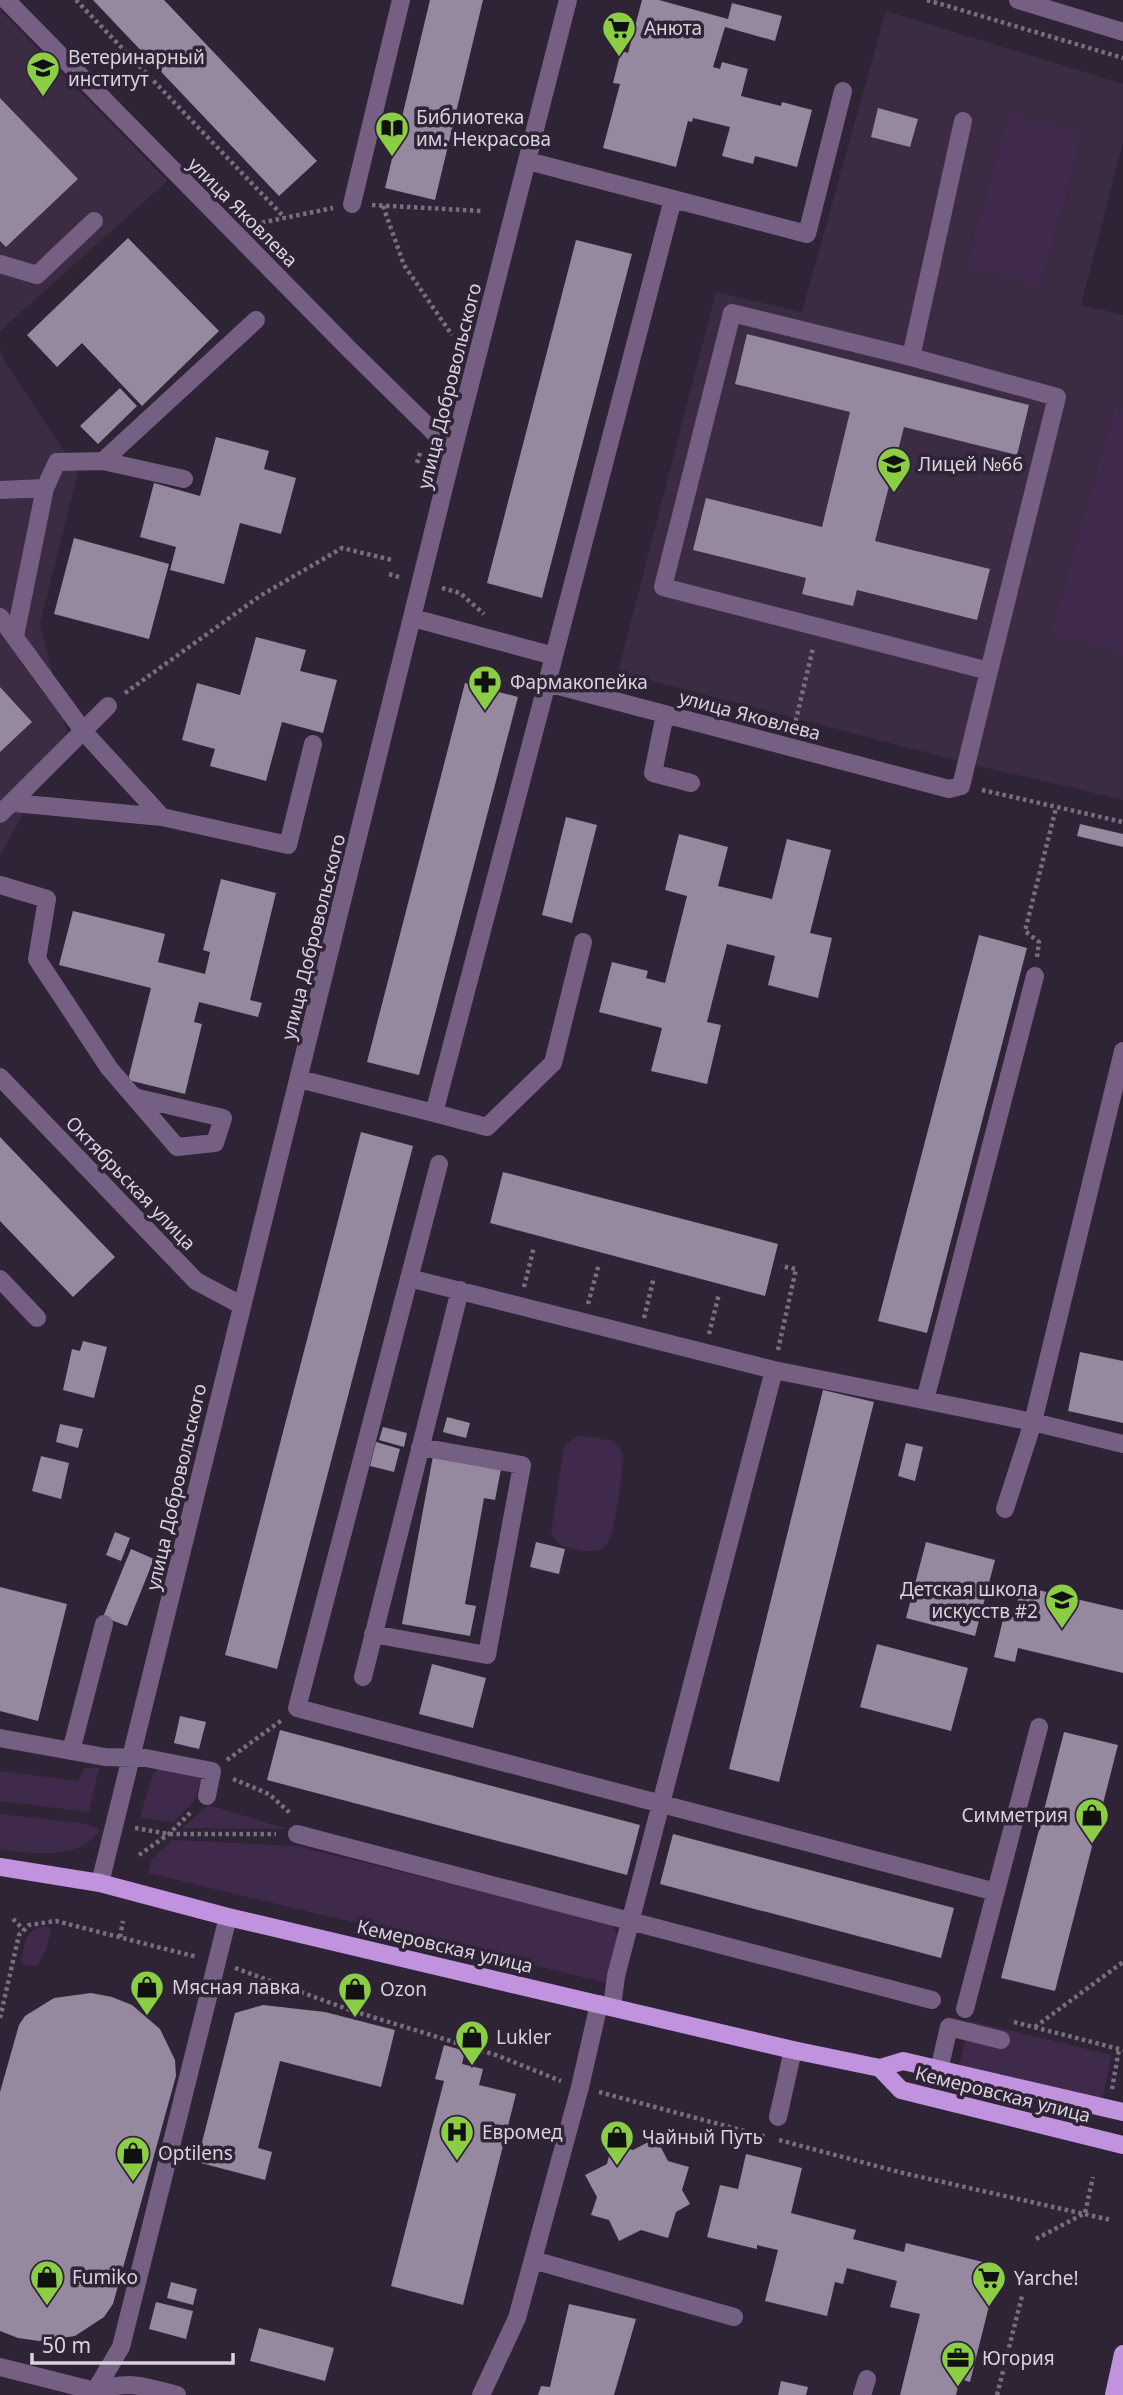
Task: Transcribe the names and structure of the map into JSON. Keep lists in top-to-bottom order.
{
  "streets": {
    "main road": ["Кемеровская улица"],
    "street": ["улица Яковлева", "улица Добровольского", "Октябрьская улица"]
  },
  "crossings": [
    ["улица Яковлева", "улица Добровольского"],
    ["улица Добровольского", "Октябрьская улица"],
    ["улица Добровольского", "Кемеровская улица"]
  ],
  "places": {
    "supermarket": ["Анюта", "Yarche!"],
    "school or university": ["Ветеринарный институт", "Лицей №66", "Детская школа искусств #2"],
    "library": ["Библиотека им. Некрасова"],
    "pharmacy": ["Фармакопейка"],
    "shop": [
      "Симметрия",
      "Мясная лавка",
      "Ozon",
      "Lukler",
      "Чайный Путь",
      "Optilens",
      "Fumiko"
    ],
    "hospital": ["Евромед"],
    "office": ["Югория"]
  },
  "scale_bar": "50 m"
}
